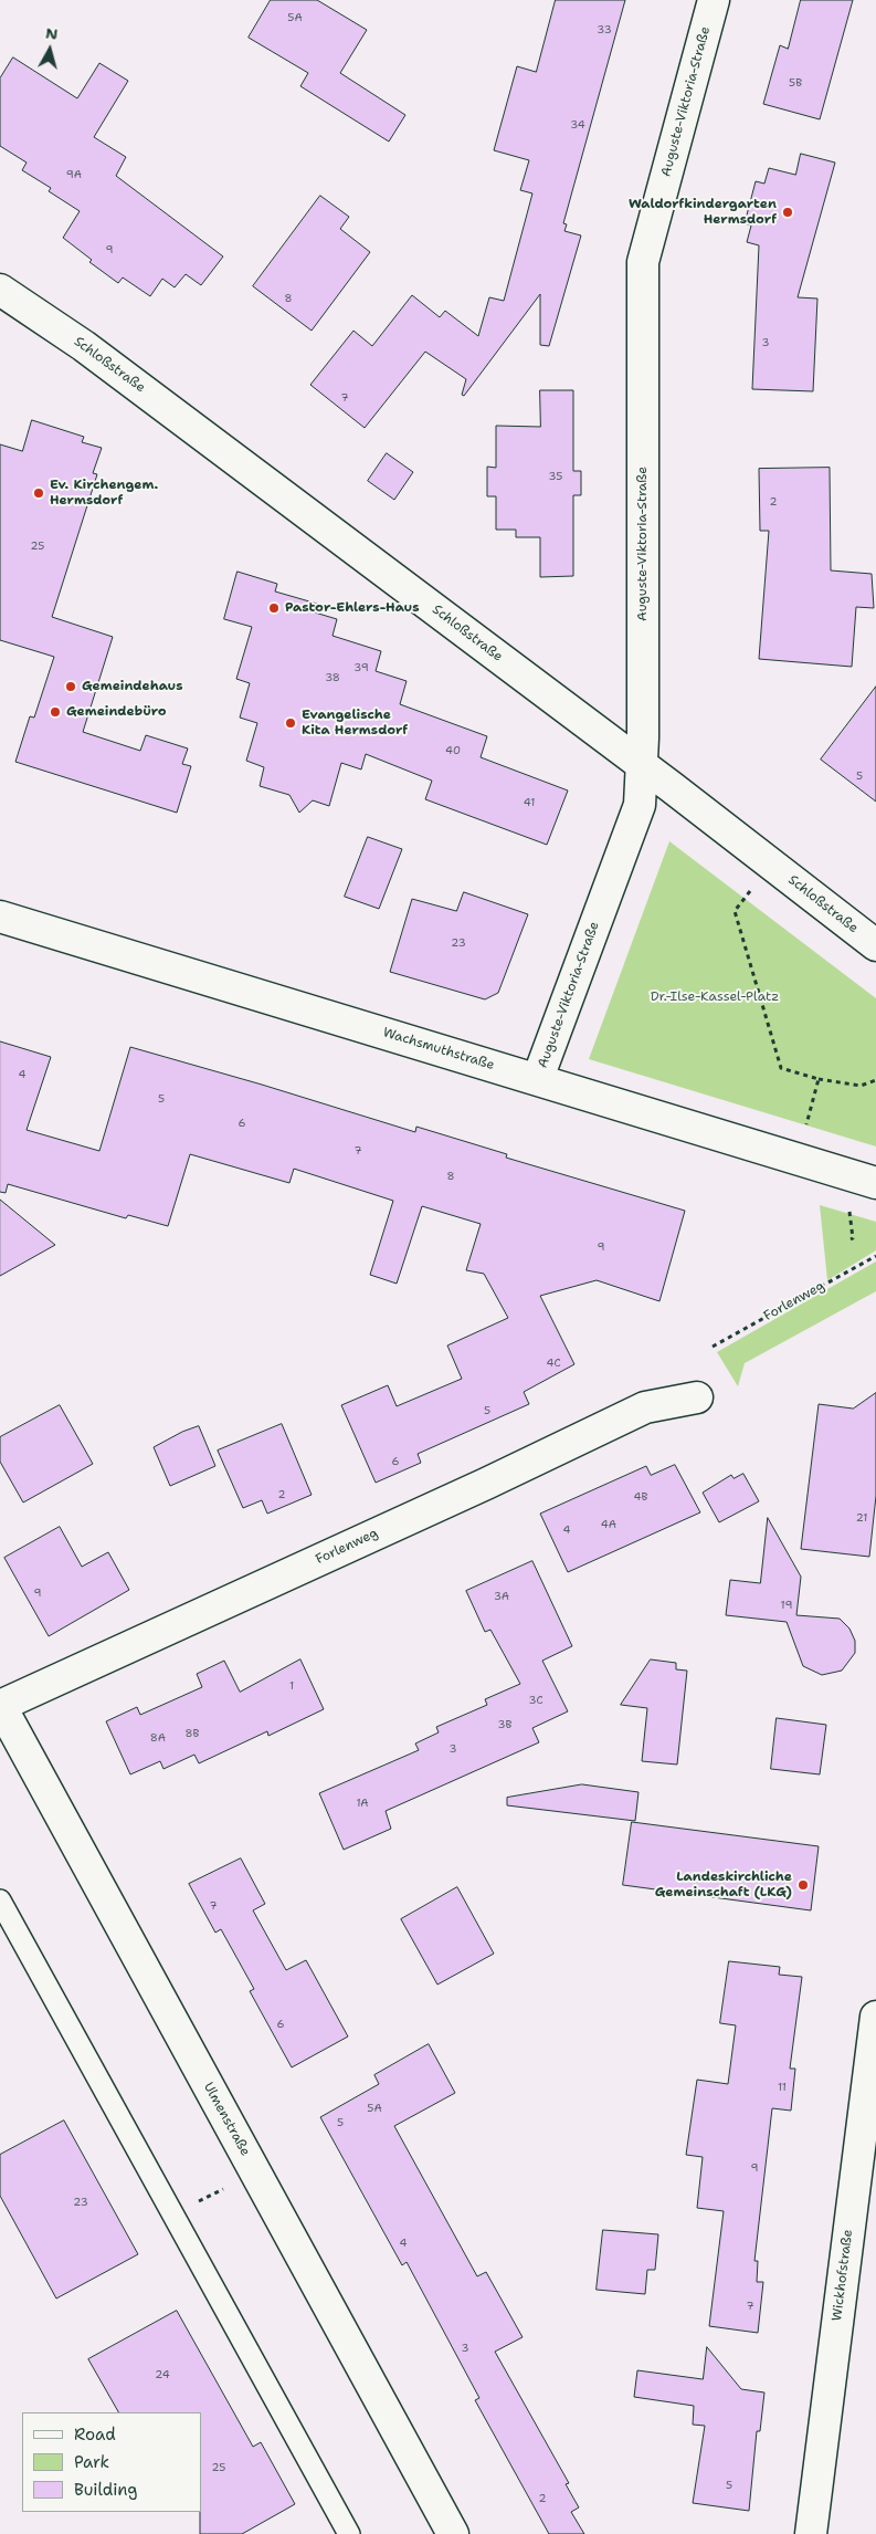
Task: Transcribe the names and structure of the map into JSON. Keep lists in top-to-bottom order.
{
  "streets": {
    "street": [
      "Auguste-Viktoria-Straße",
      "Schloßstraße",
      "Wachsmuthstraße",
      "Forlenweg",
      "Ulmenstraße",
      "Wickhofstraße"
    ]
  },
  "crossings": [
    ["Auguste-Viktoria-Straße", "Schloßstraße"],
    ["Auguste-Viktoria-Straße", "Wachsmuthstraße"],
    ["Forlenweg", "Ulmenstraße"]
  ],
  "parks": ["Dr.-Ilse-Kassel-Platz"],
  "places": [
    "Waldorfkindergarten Hermsdorf",
    "Ev. Kirchengem. Hermsdorf",
    "Pastor-Ehlers-Haus",
    "Gemeindehaus",
    "Gemeindebüro",
    "Evangelische Kita Hermsdorf",
    "Landeskirchliche Gemeinschaft (LKG)"
  ],
  "house_numbers": [
    "5A",
    "33",
    "5B",
    "34",
    "9A",
    "9",
    "8",
    "3",
    "7",
    "35",
    "2",
    "25",
    "39",
    "38",
    "40",
    "5",
    "41",
    "23",
    "4",
    "5",
    "6",
    "7",
    "8",
    "9",
    "4C",
    "5",
    "6",
    "2",
    "4B",
    "21",
    "4A",
    "4",
    "9",
    "3A",
    "19",
    "1",
    "3C",
    "3B",
    "8B",
    "8A",
    "3",
    "1A",
    "7",
    "6",
    "11",
    "5A",
    "5",
    "9",
    "23",
    "4",
    "7",
    "3",
    "24",
    "25",
    "5",
    "2"
  ],
  "legend": ["Road", "Park", "Building"],
  "north": "top"
}
